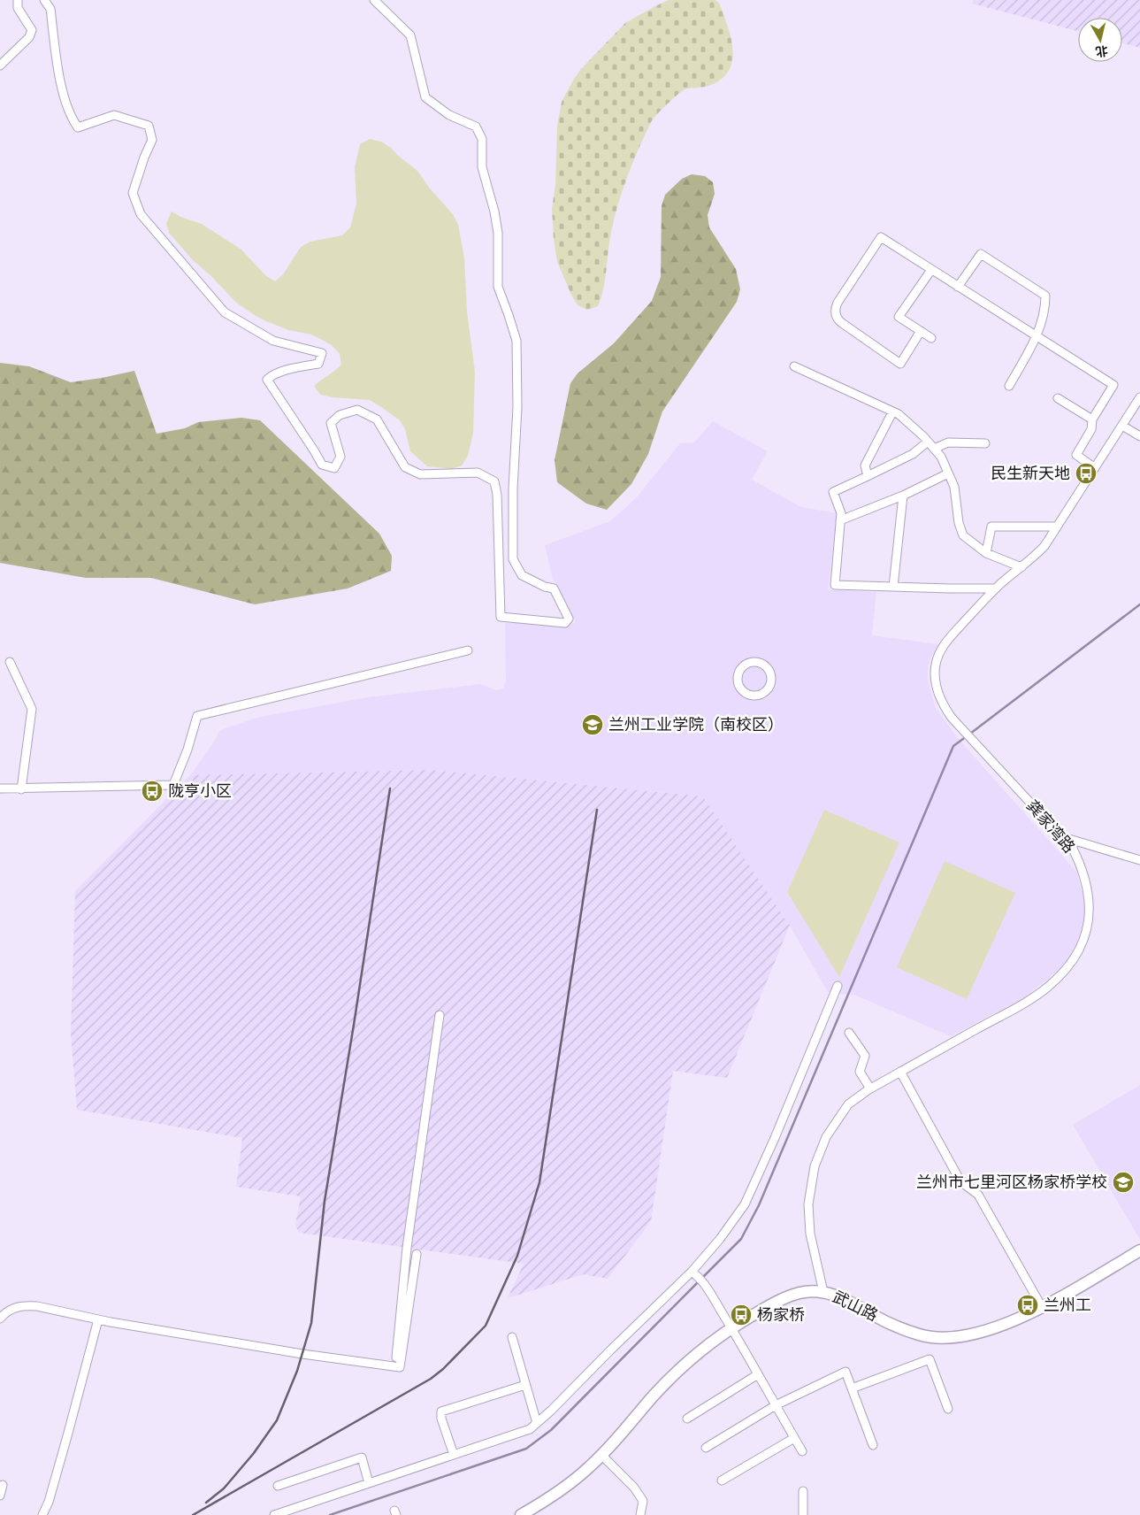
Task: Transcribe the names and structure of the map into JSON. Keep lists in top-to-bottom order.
{
  "streets": {
    "main road": ["武山路"],
    "street": ["龚家湾路"]
  },
  "crossings": [
    ["龚家湾路", "武山路"]
  ],
  "places": {
    "bus stop": [
      "民生新天地",
      "陇亨小区",
      "兰州工",
      "杨家桥"
    ],
    "school or university": ["兰州工业学院（南校区）", "兰州市七里河区杨家桥学校"]
  },
  "north": "bottom"
}
